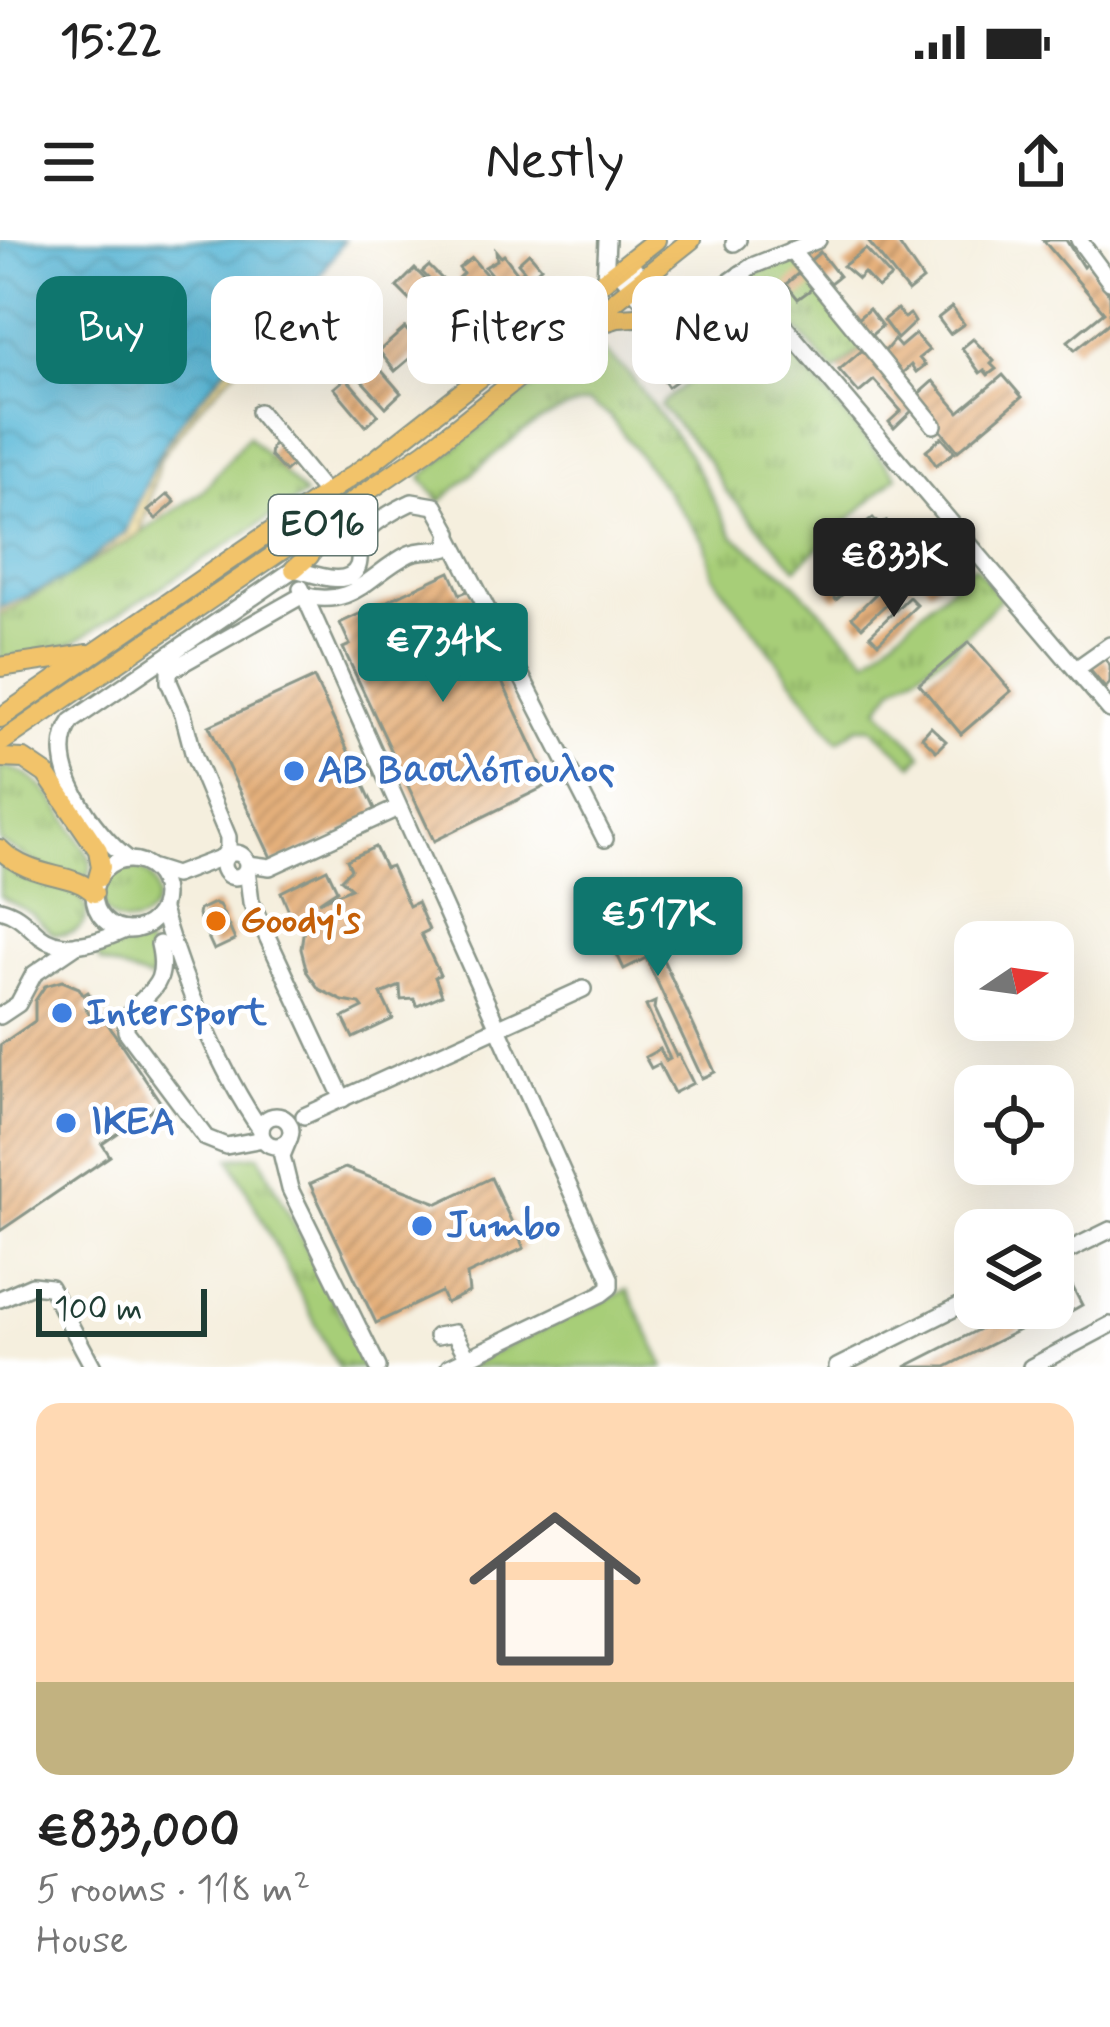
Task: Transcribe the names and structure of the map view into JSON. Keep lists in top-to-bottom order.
{
  "streets": {
    "main road": ["ΕΟ16"]
  },
  "places": [
    "ΑΒ Βασιλόπουλος",
    "Goody's",
    "Intersport",
    "ΙΚΕΑ",
    "Jumbo"
  ],
  "scale_bar": "100 m",
  "north": "right",
  "page": {
    "status": "15:22",
    "header": "Nestly",
    "chip": [
      "Buy",
      "Rent",
      "Filters",
      "New"
    ],
    "price": ["€833K", "€734K", "€517K"],
    "scale": "100 m",
    "list": [
      {
        "name": "€833,000",
        "note": "5 rooms · 118 m² · House"
      }
    ]
  }
}
